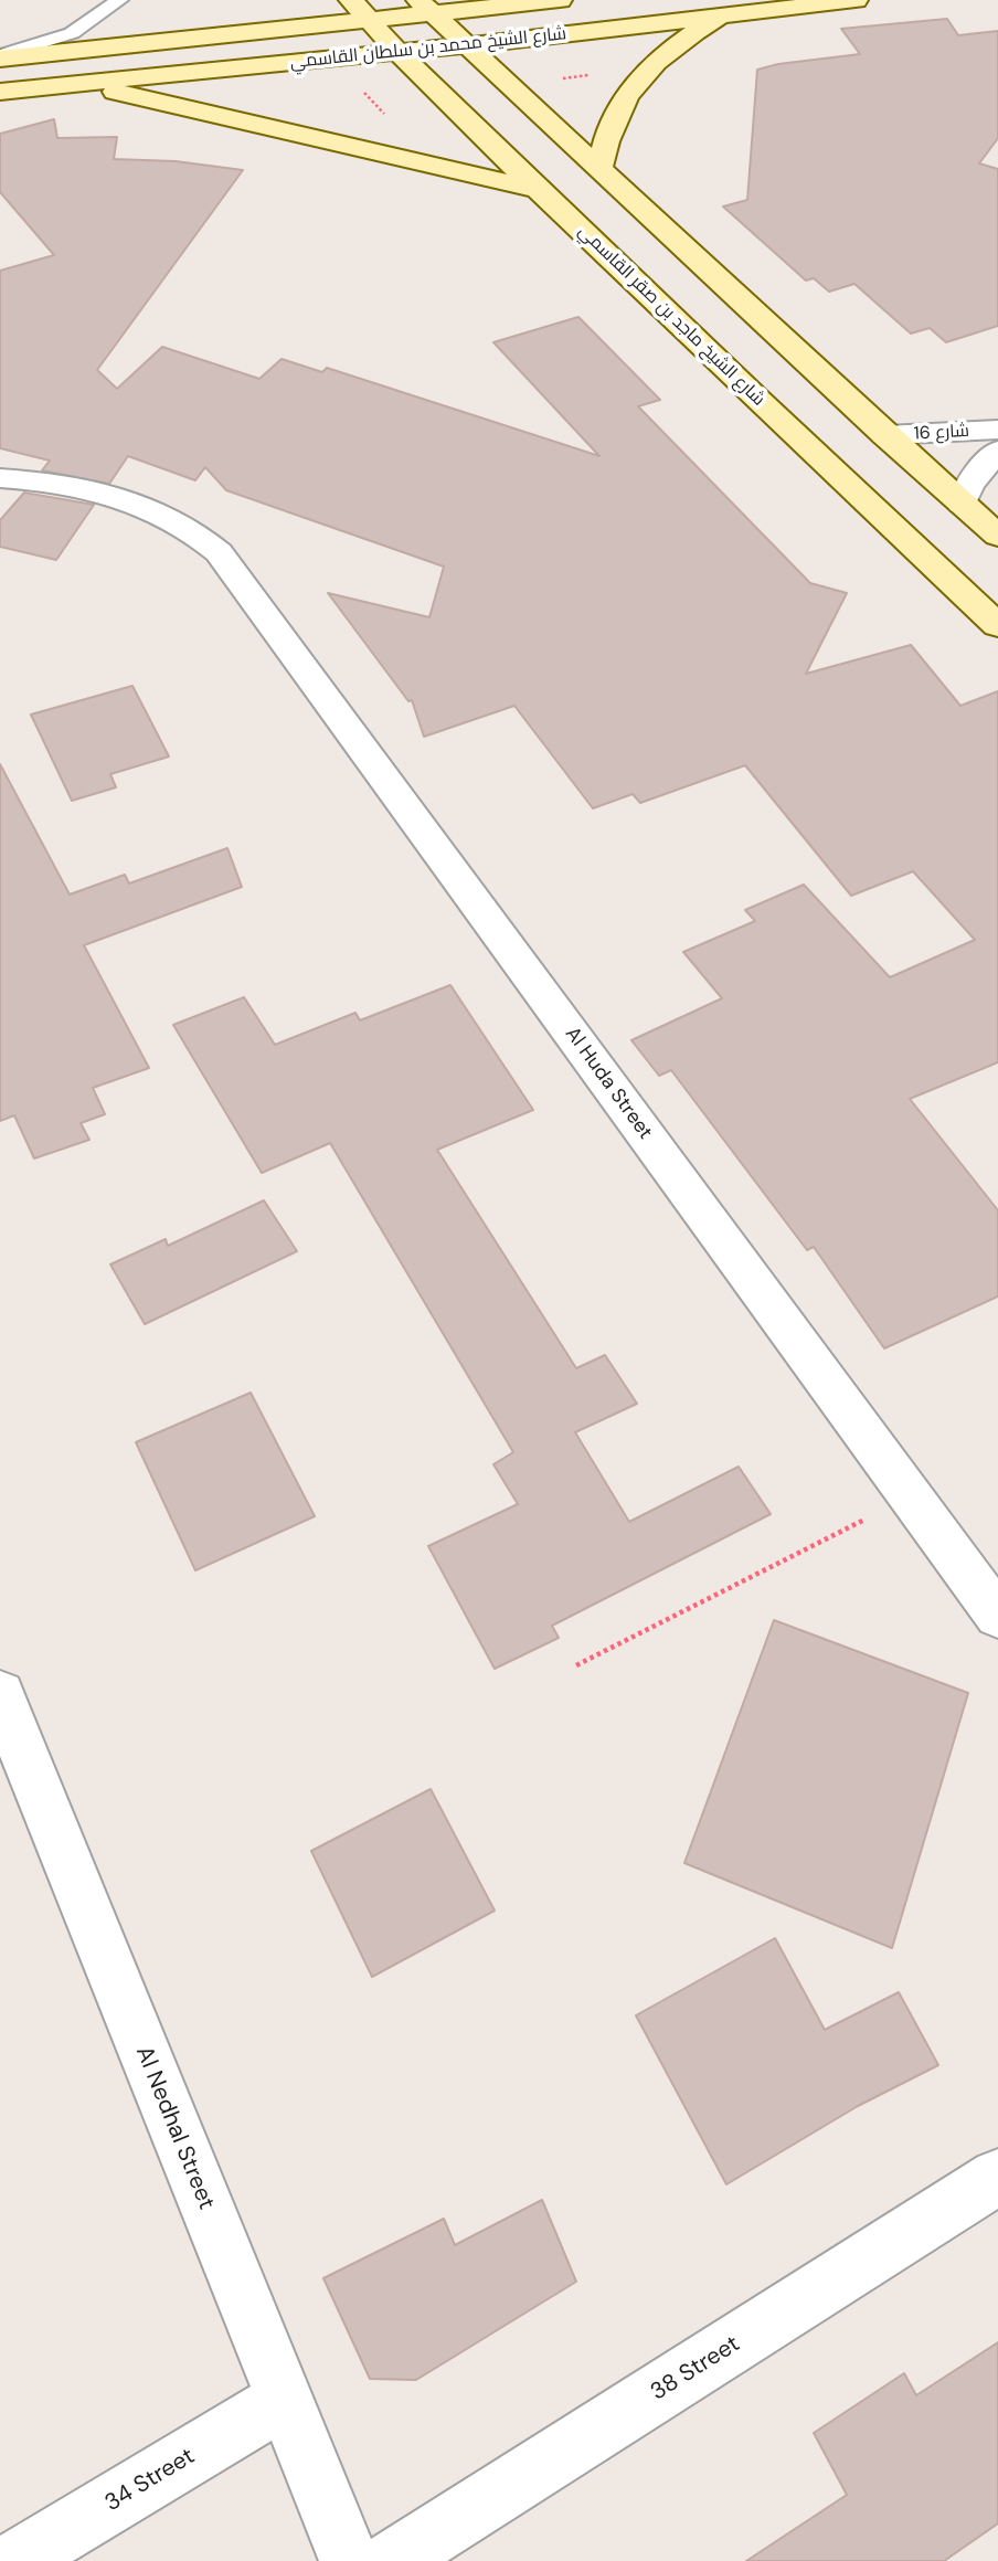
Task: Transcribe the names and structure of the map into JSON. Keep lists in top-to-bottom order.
{
  "streets": {
    "main road": ["شارع الشيخ محمد بن سلطان القاسمي", "شارع الشيخ ماجد بن صقر القاسمي"],
    "street": [
      "شارع 16",
      "Al Huda Street",
      "Al Nedhal Street",
      "38 Street",
      "34 Street"
    ]
  },
  "crossings": [
    ["شارع الشيخ محمد بن سلطان القاسمي", "شارع الشيخ ماجد بن صقر القاسمي"],
    ["Al Nedhal Street", "34 Street"]
  ]
}
